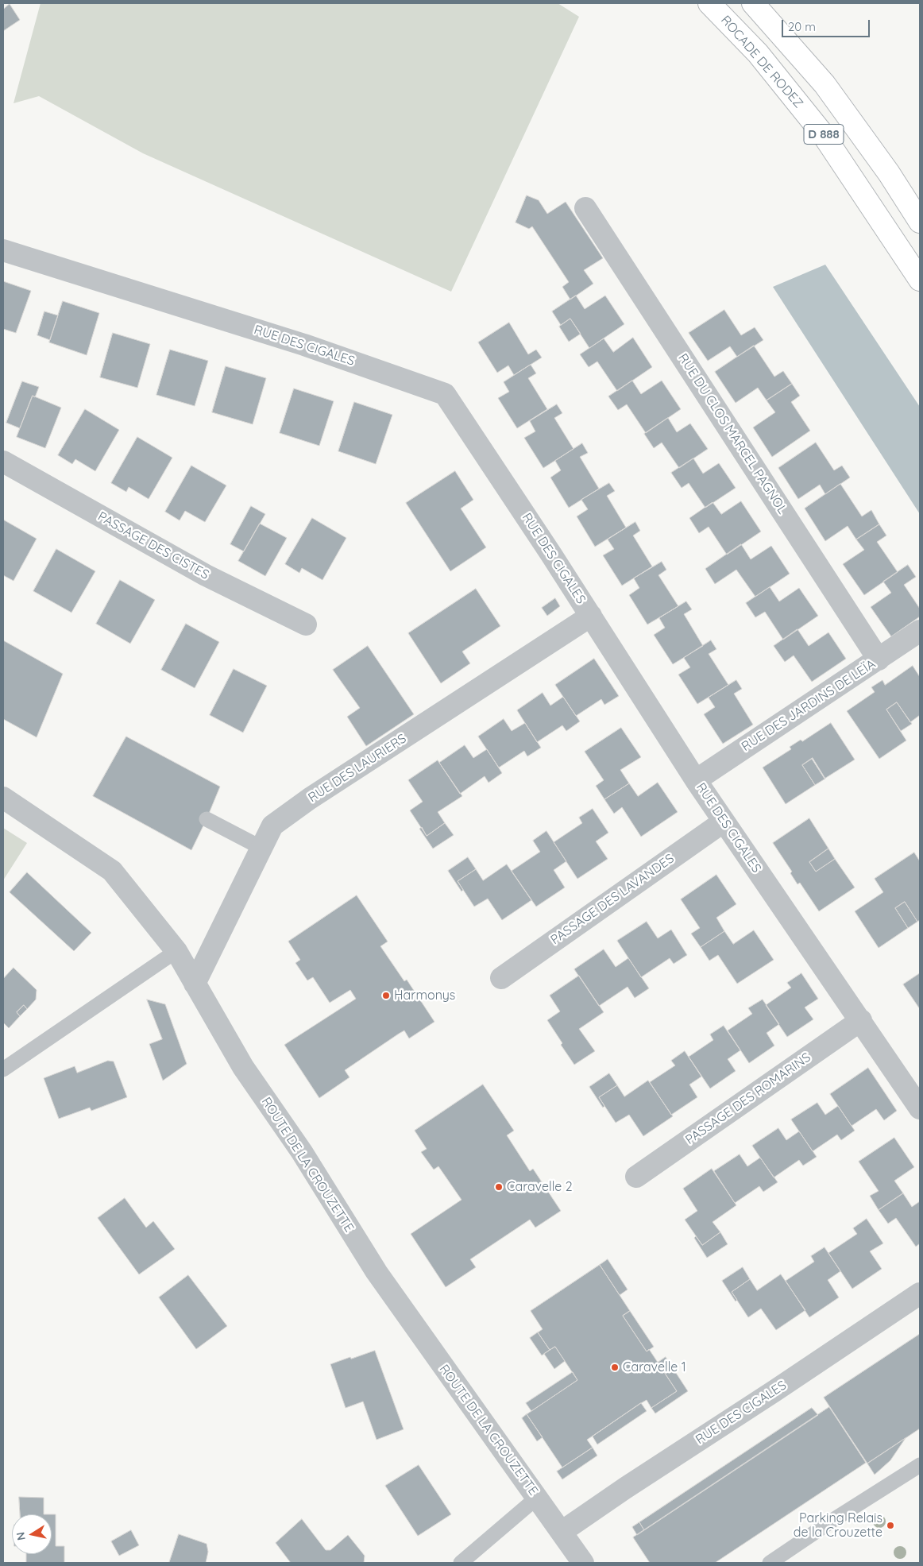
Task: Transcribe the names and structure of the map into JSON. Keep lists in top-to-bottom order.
{
  "streets": {
    "highway": ["ROCADE DE RODEZ", "D 888"],
    "street": [
      "RUE DES CIGALES",
      "RUE DU CLOS MARCEL PAGNOL",
      "PASSAGE DES CISTES",
      "RUE DES JARDINS DE LEÏA",
      "RUE DES LAURIERS",
      "PASSAGE DES LAVANDES",
      "PASSAGE DES ROMARINS",
      "ROUTE DE LA CROUZETTE"
    ]
  },
  "crossings": [
    ["RUE DES CIGALES", "RUE DES JARDINS DE LEÏA"],
    ["RUE DES CIGALES", "RUE DES LAURIERS"],
    ["RUE DES CIGALES", "PASSAGE DES LAVANDES"],
    ["RUE DES CIGALES", "PASSAGE DES ROMARINS"],
    ["RUE DES CIGALES", "ROUTE DE LA CROUZETTE"],
    ["RUE DU CLOS MARCEL PAGNOL", "RUE DES JARDINS DE LEÏA"],
    ["RUE DES LAURIERS", "ROUTE DE LA CROUZETTE"]
  ],
  "places": [
    "Harmonys",
    "Caravelle 2",
    "Caravelle 1",
    "Parking Relais de la Crouzette"
  ],
  "scale_bar": "20 m",
  "north": "left"
}
